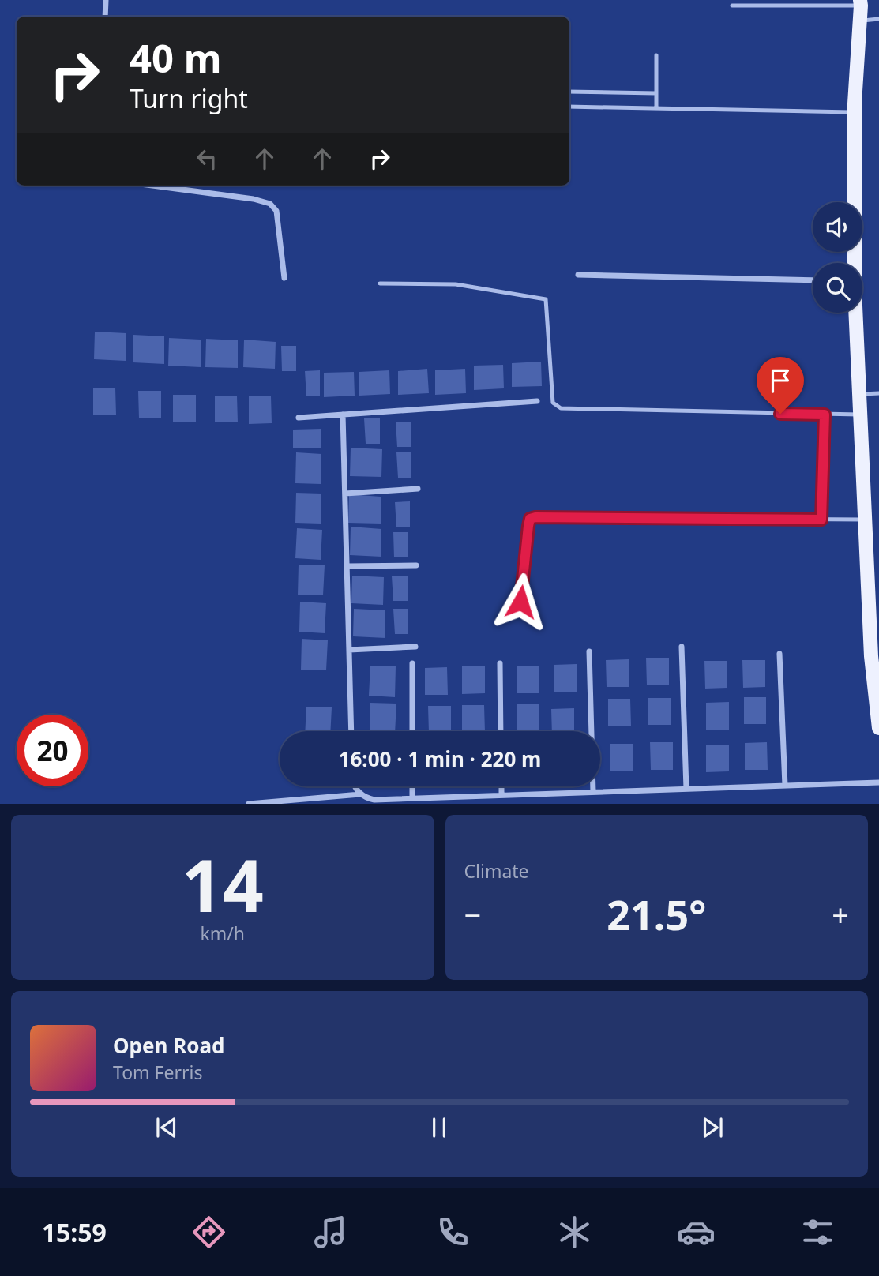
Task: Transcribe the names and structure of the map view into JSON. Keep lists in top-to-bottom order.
{
  "page": {
    "turn": ["40 m", "Turn right"],
    "limit": "20",
    "trip": "16:00 · 1 min · 220 m",
    "tile": [
      ["14", "km/h"],
      "Climate"
    ],
    "heat": ["−", "21.5°", "+"],
    "song": ["Open Road", "Tom Ferris"],
    "tabs": "15:59"
  }
}
